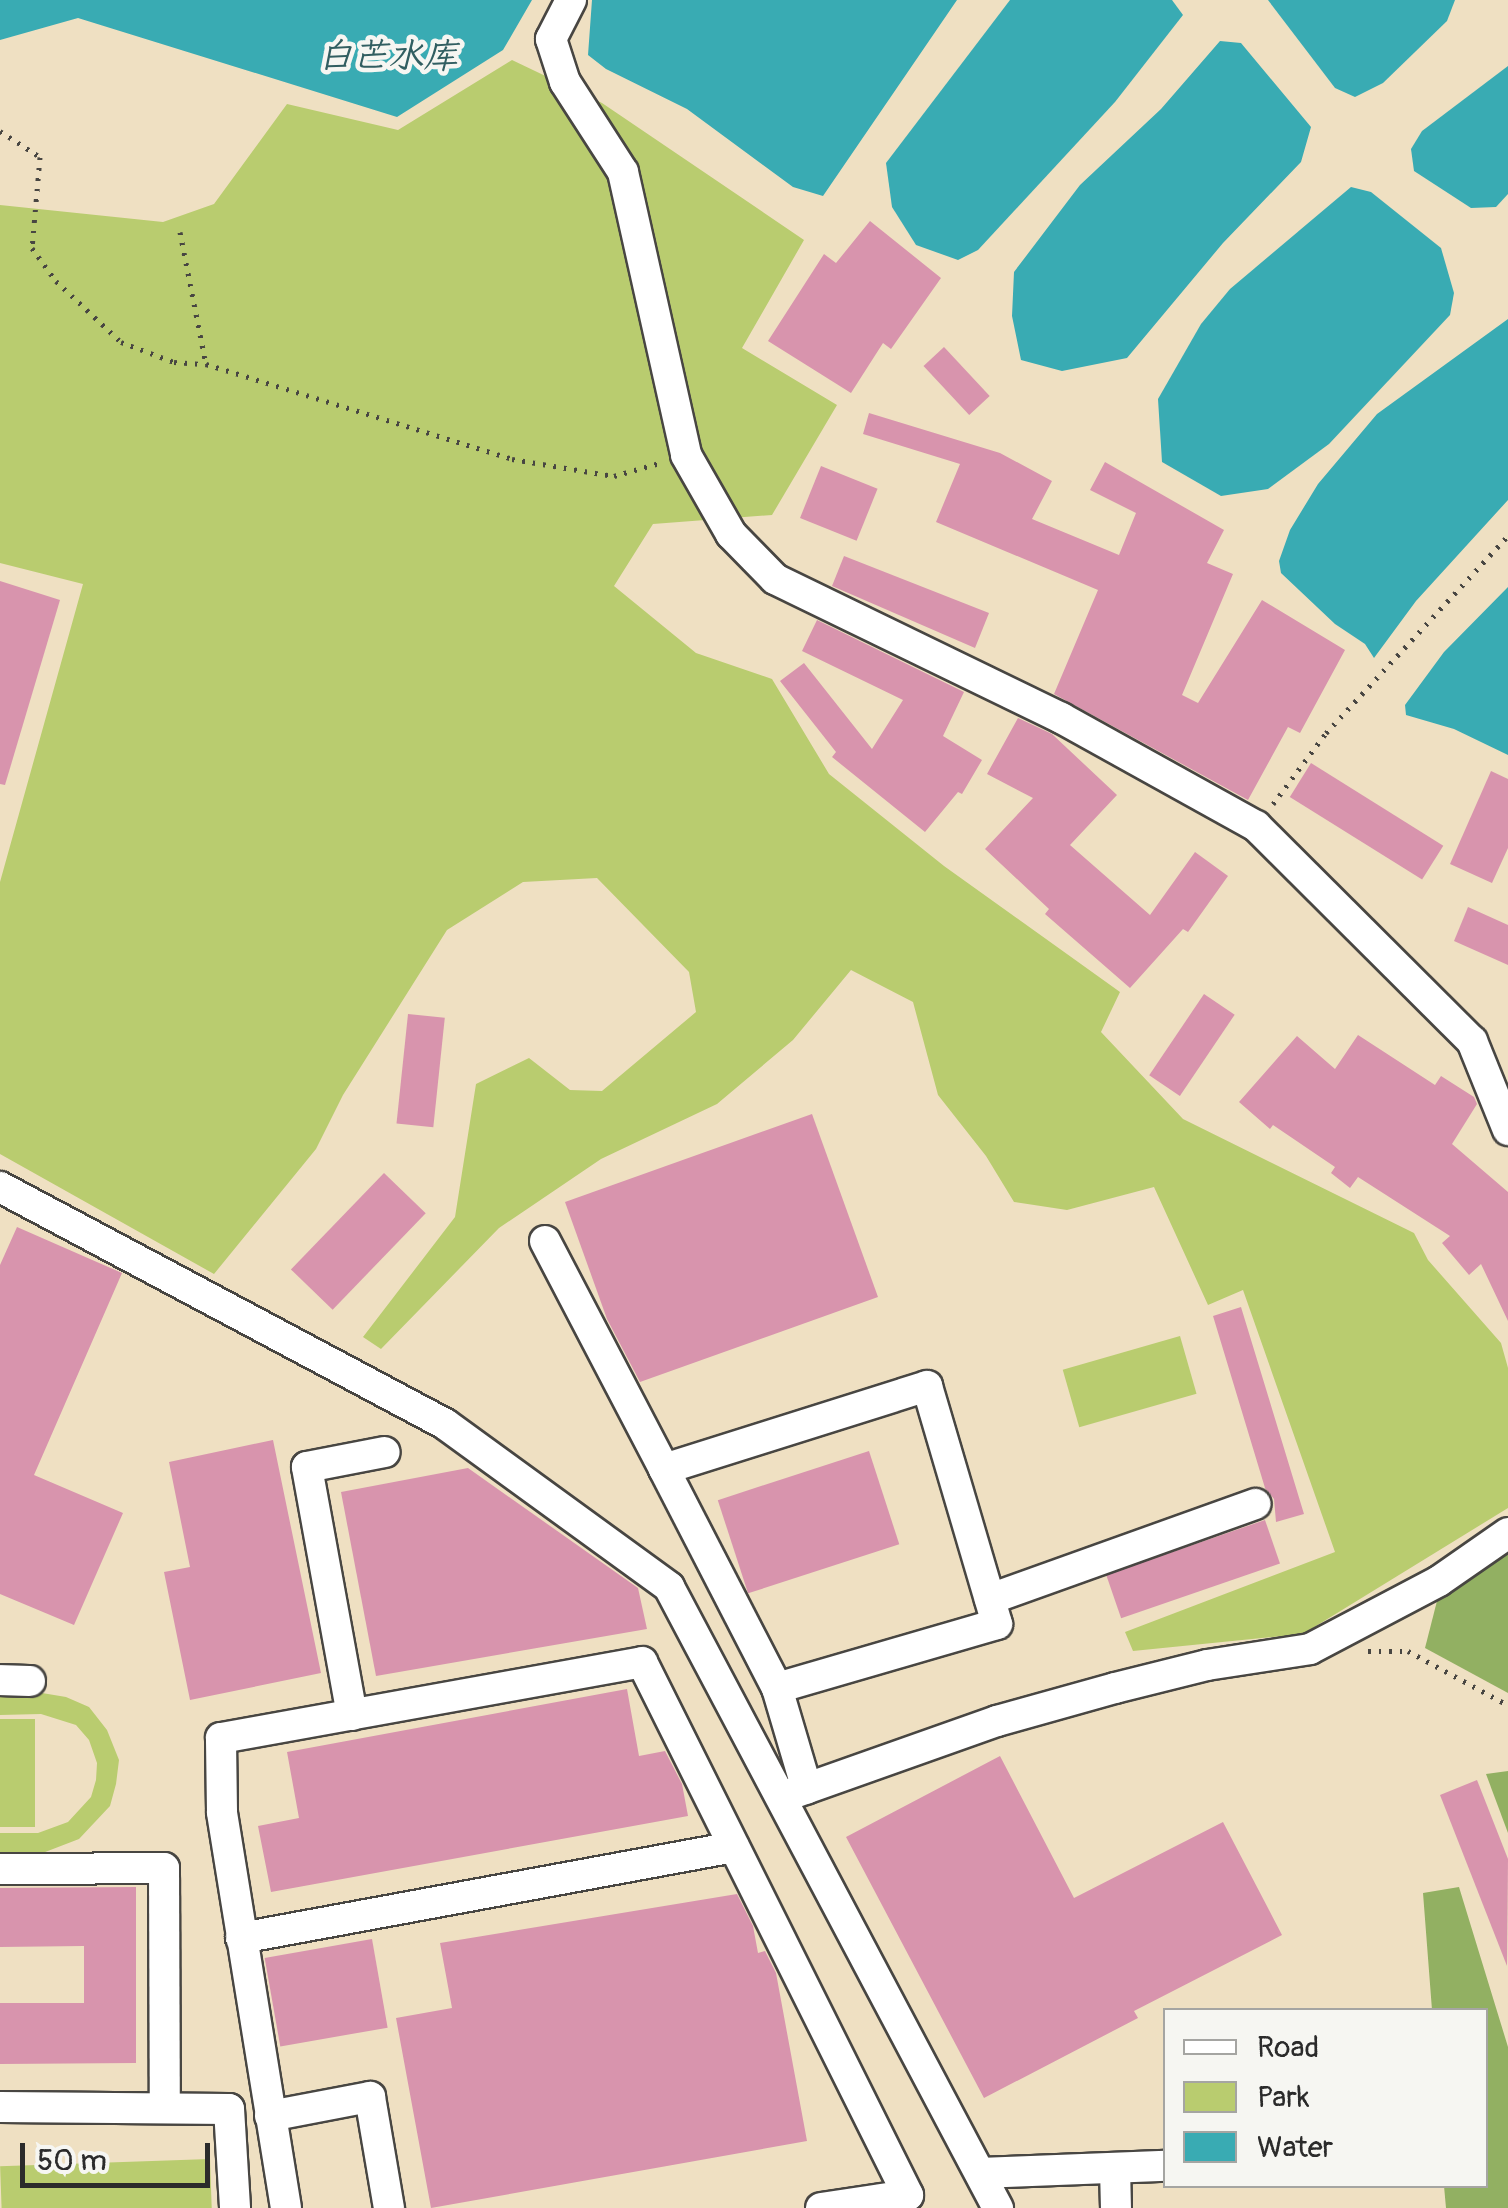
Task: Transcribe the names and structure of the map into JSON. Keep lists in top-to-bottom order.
{
  "water": ["白芒水库"],
  "legend": ["Road", "Park", "Water"],
  "scale_bar": "50 m"
}
